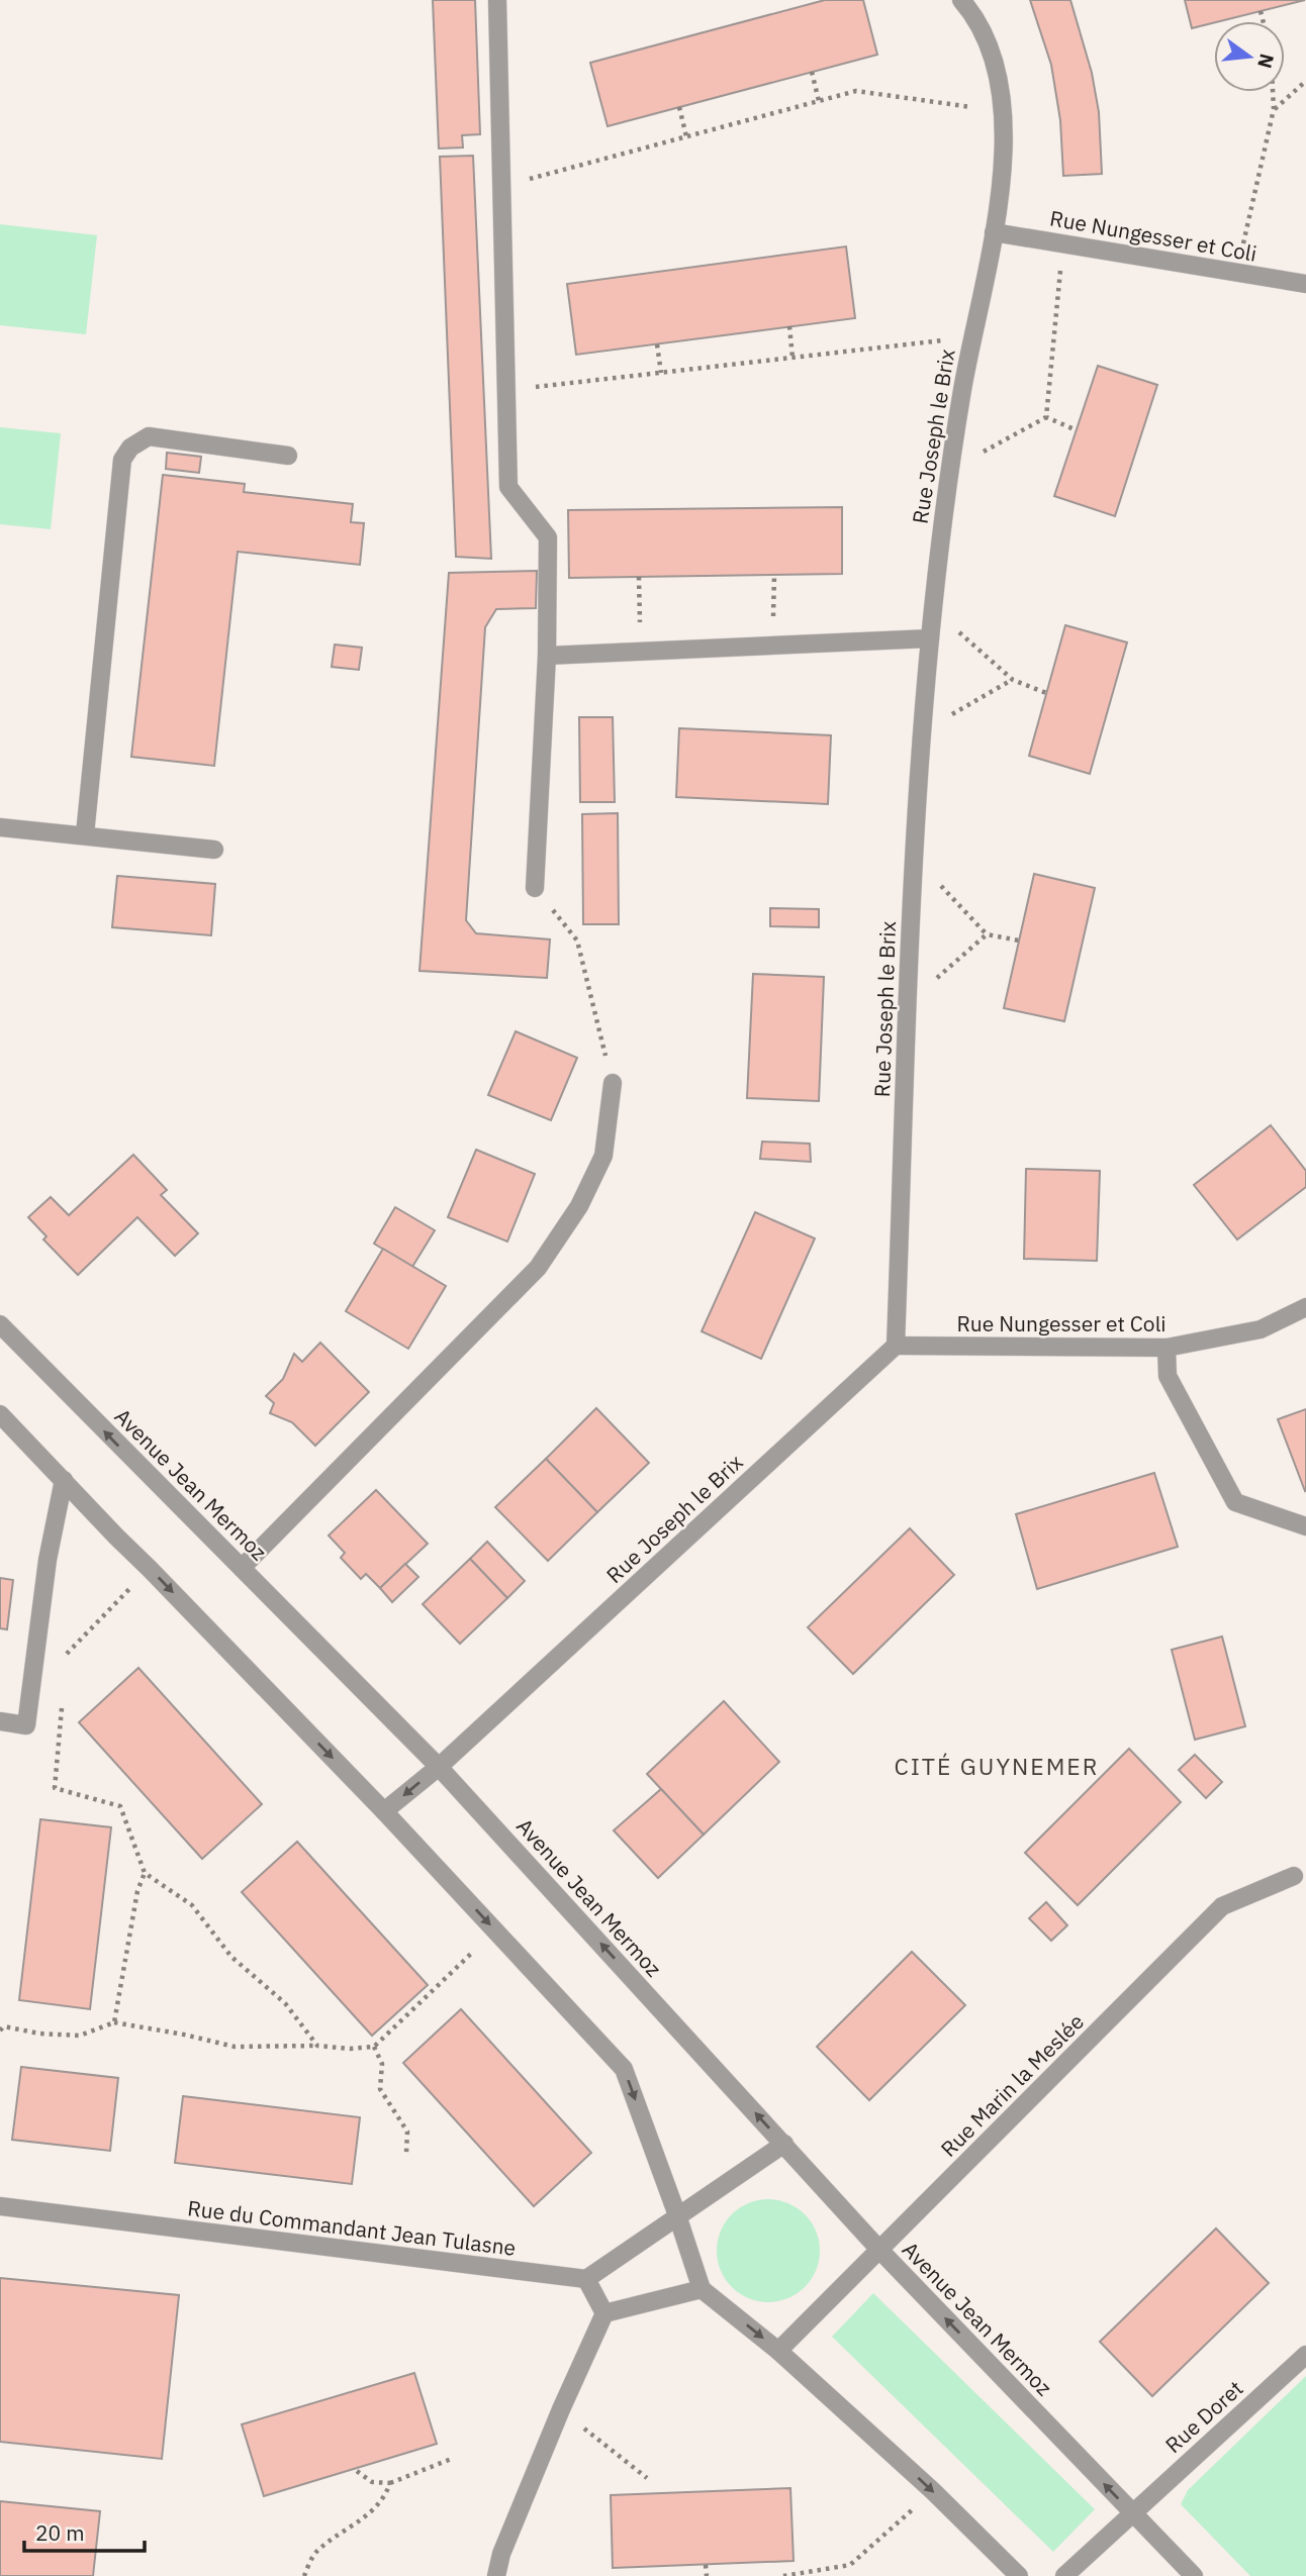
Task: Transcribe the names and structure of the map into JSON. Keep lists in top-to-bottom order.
{
  "streets": {
    "street": [
      "Rue Nungesser et Coli",
      "Rue Joseph le Brix",
      "Avenue Jean Mermoz",
      "Rue Marin la Meslée",
      "Rue du Commandant Jean Tulasne",
      "Rue Doret"
    ]
  },
  "crossings": [
    ["Rue Nungesser et Coli", "Rue Joseph le Brix"],
    ["Rue Joseph le Brix", "Avenue Jean Mermoz"],
    ["Avenue Jean Mermoz", "Rue Marin la Meslée"],
    ["Avenue Jean Mermoz", "Rue Doret"]
  ],
  "districts": ["CITÉ GUYNEMER"],
  "scale_bar": "20 m",
  "north": "right"
}
